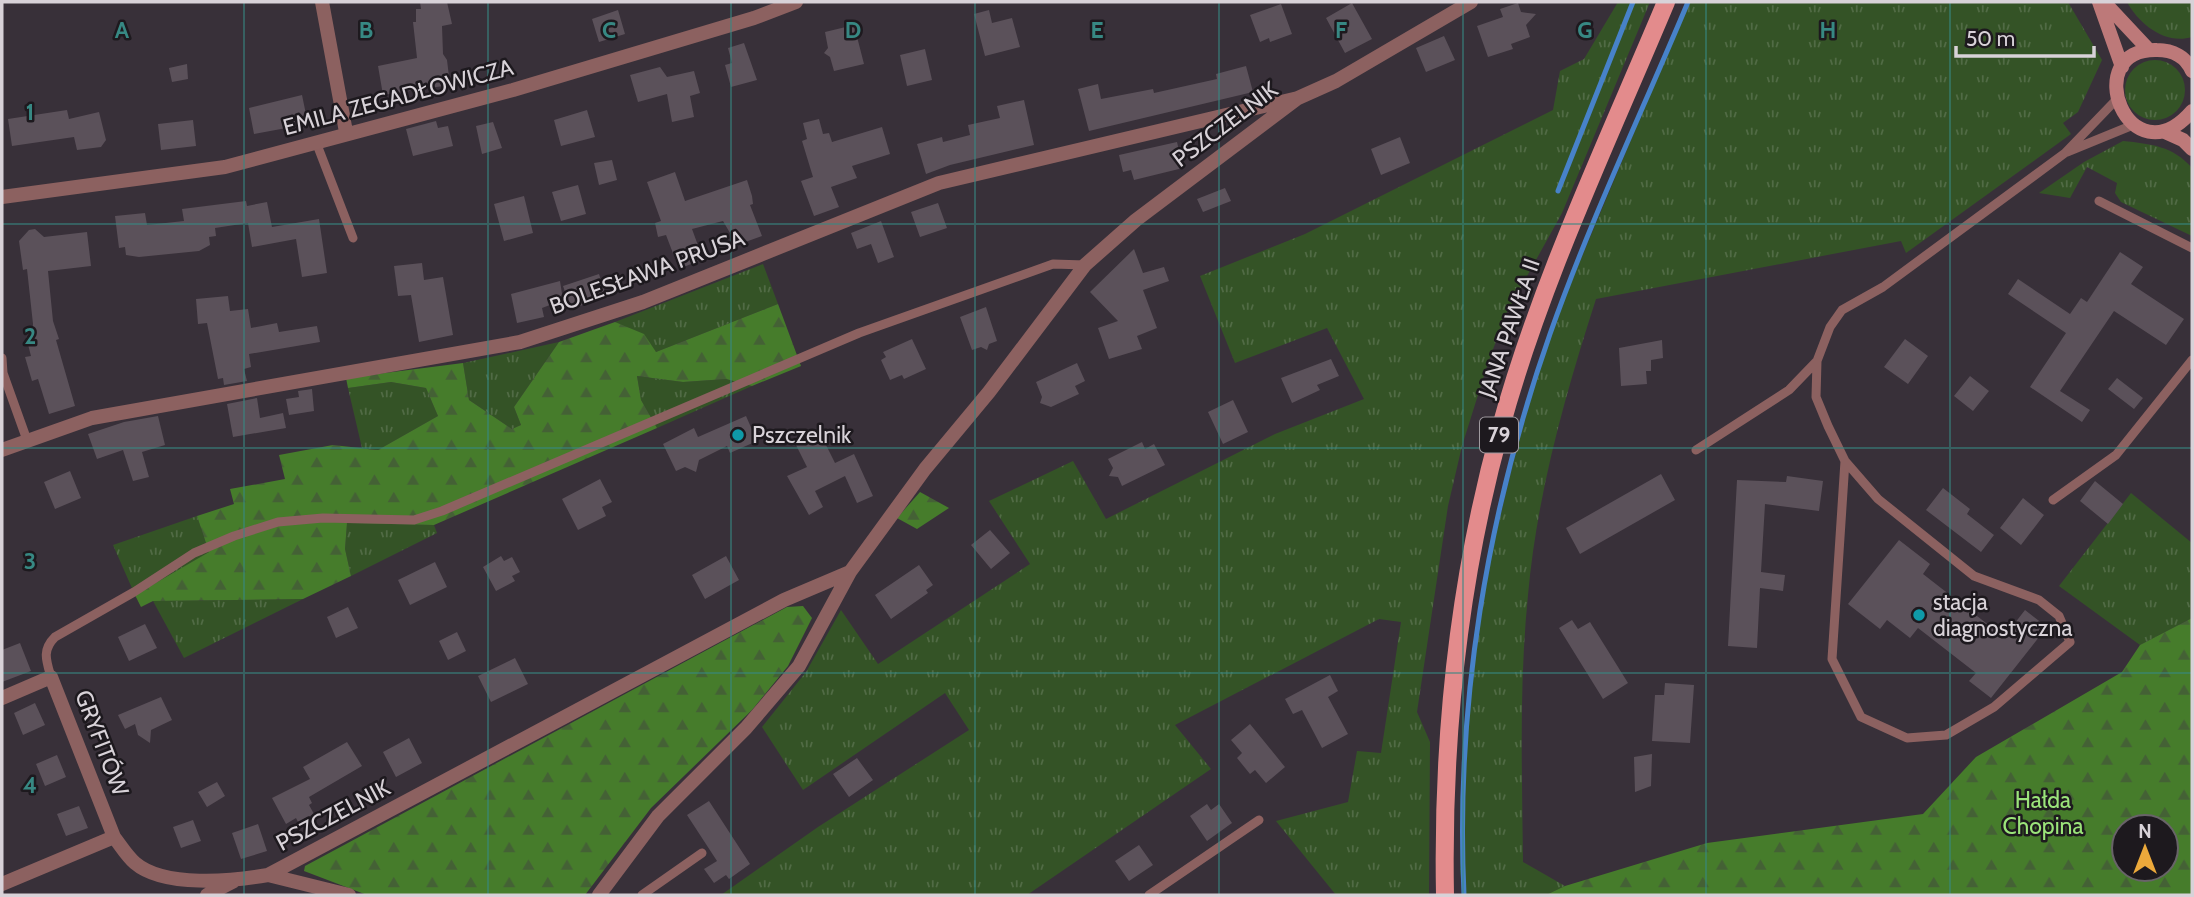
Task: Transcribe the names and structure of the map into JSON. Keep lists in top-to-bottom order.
{
  "streets": {
    "main road": ["JANA PAWŁA II", "79"],
    "street": [
      "EMILA ZEGADŁOWICZA",
      "PSZCZELNIK",
      "BOLESŁAWA PRUSA",
      "GRYFITÓW"
    ]
  },
  "crossings": [
    ["PSZCZELNIK", "BOLESŁAWA PRUSA"],
    ["PSZCZELNIK", "GRYFITÓW"]
  ],
  "parks": ["Hałda Chopina"],
  "places": ["Pszczelnik", "stacja diagnostyczna"],
  "scale_bar": "50 m",
  "north": "top",
  "grid": {
    "columns": [
      "A",
      "B",
      "C",
      "D",
      "E",
      "F",
      "G",
      "H"
    ],
    "rows": [
      "1",
      "2",
      "3",
      "4"
    ]
  }
}
